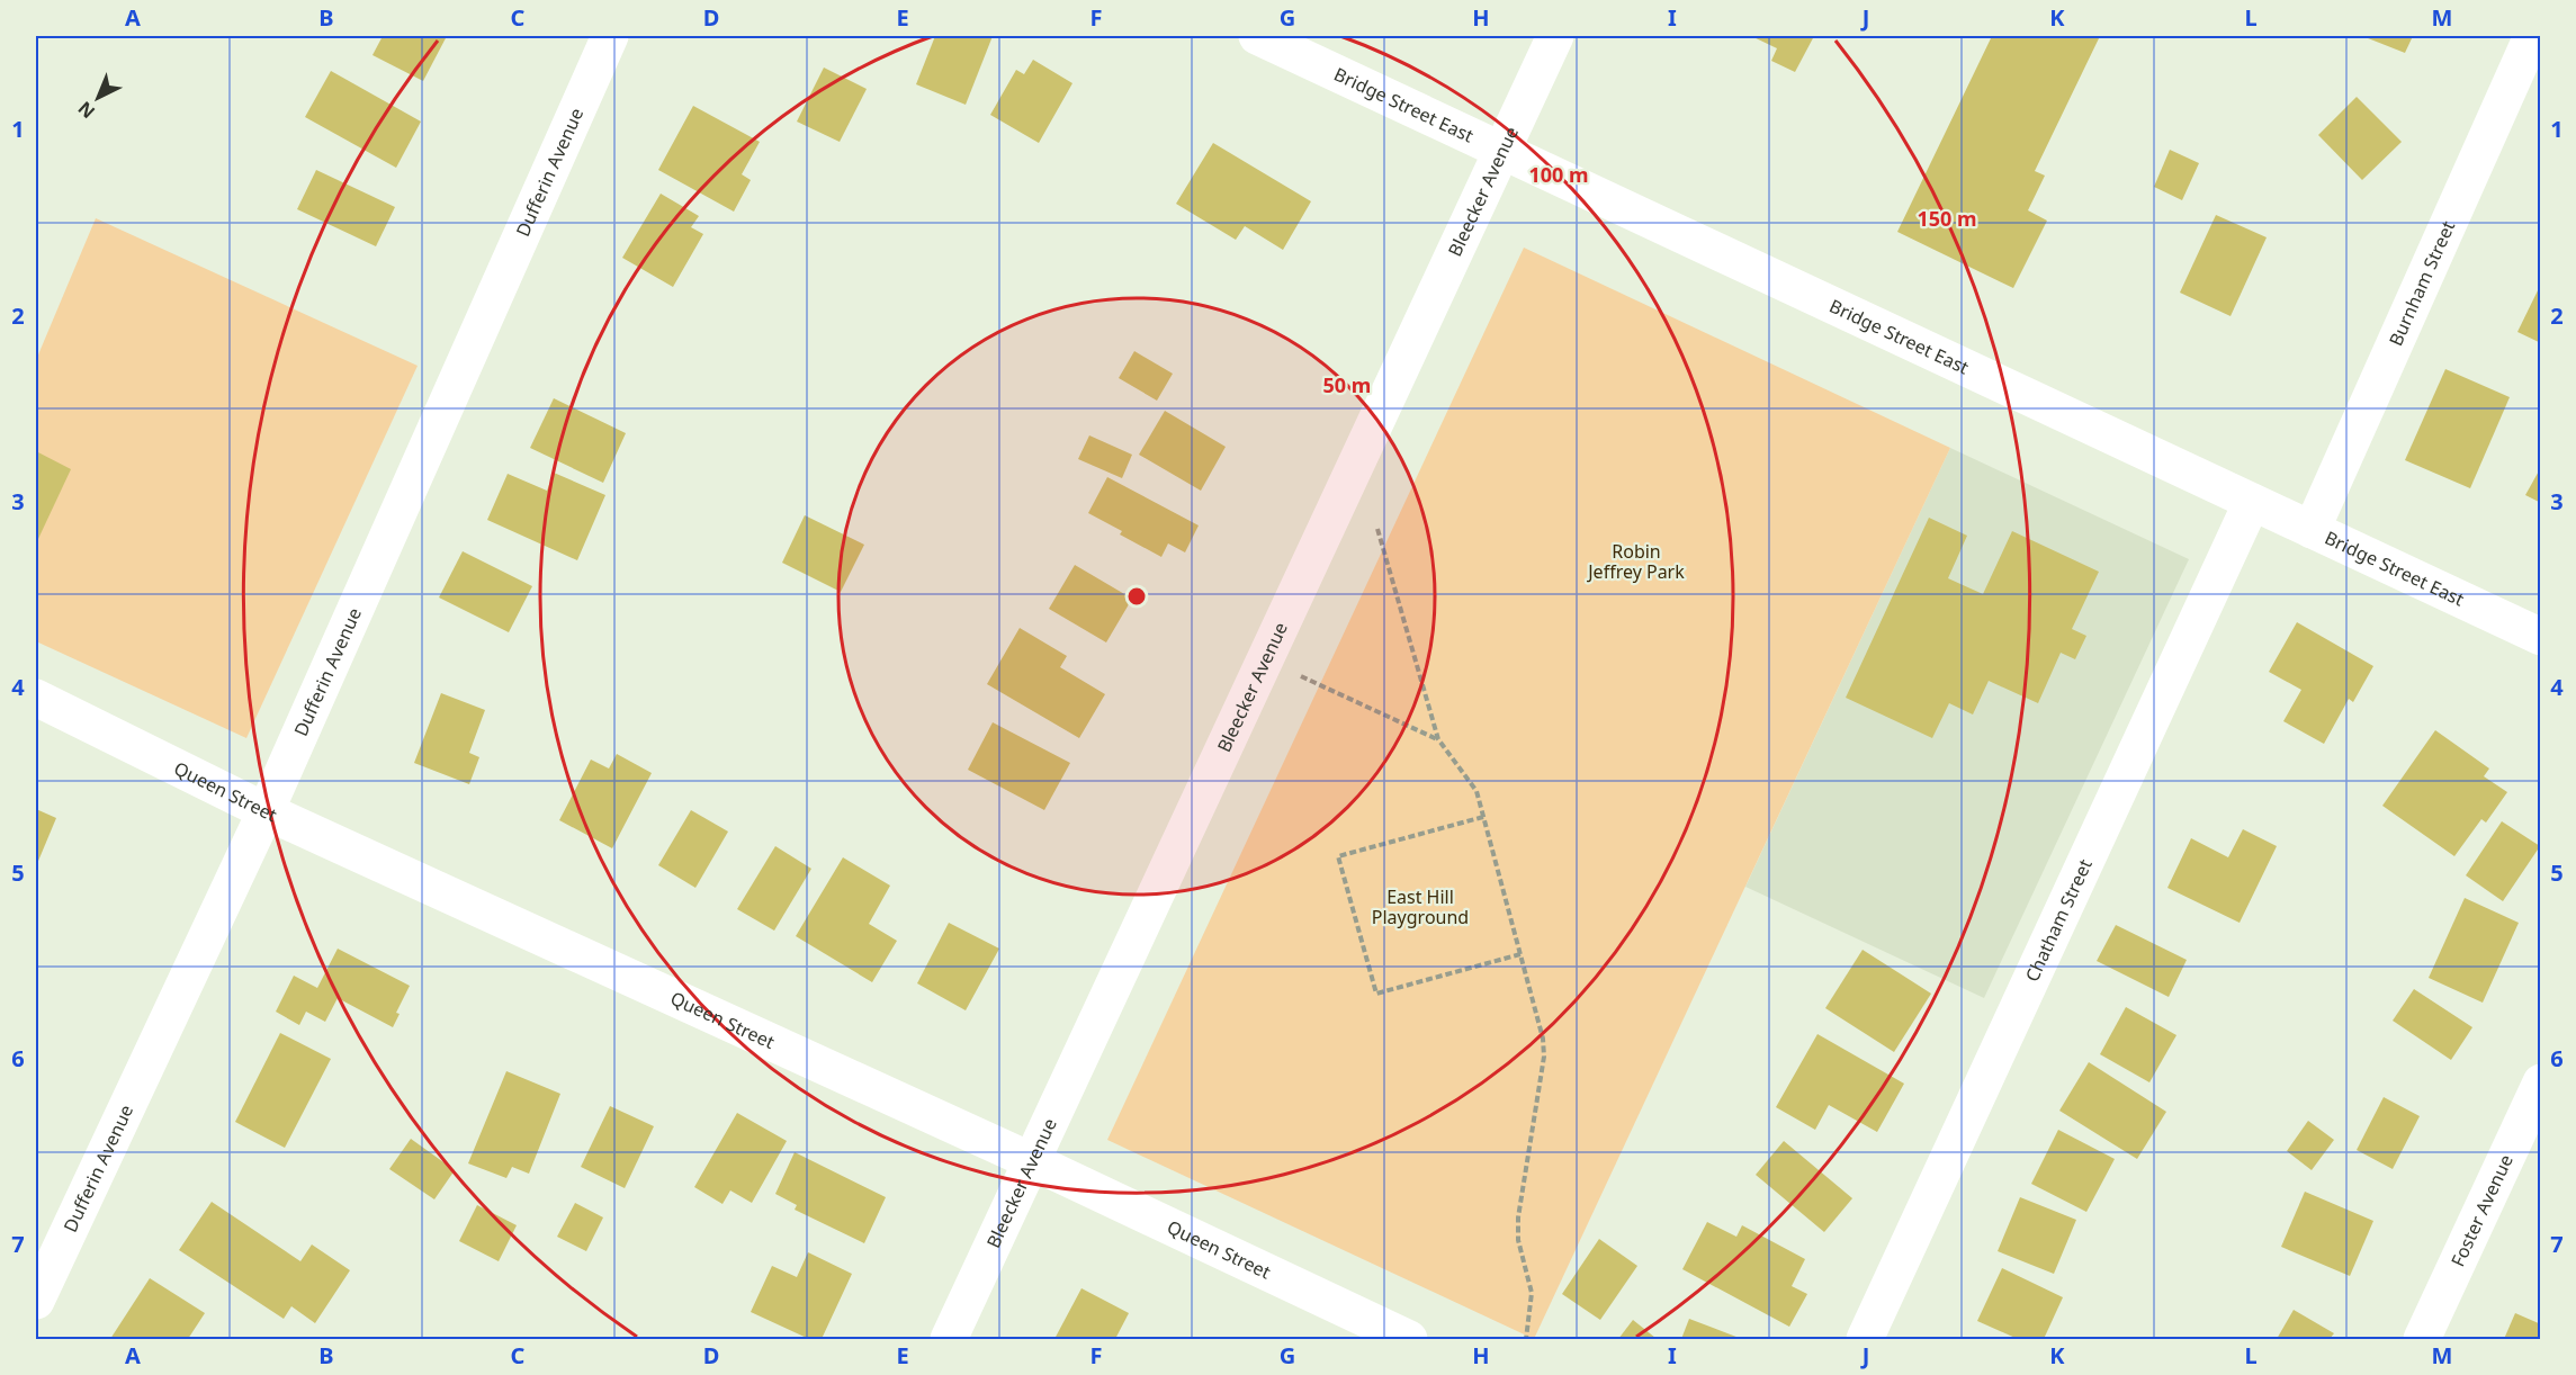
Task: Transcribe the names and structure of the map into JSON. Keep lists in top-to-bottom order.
{
  "streets": {
    "street": [
      "Bridge Street East",
      "Dufferin Avenue",
      "Bleecker Avenue",
      "Burnham Street",
      "Queen Street",
      "Chatham Street",
      "Foster Avenue"
    ]
  },
  "crossings": [
    ["Bridge Street East", "Bleecker Avenue"],
    ["Bridge Street East", "Burnham Street"],
    ["Bridge Street East", "Chatham Street"],
    ["Dufferin Avenue", "Queen Street"],
    ["Bleecker Avenue", "Queen Street"]
  ],
  "parks": ["Robin Jeffrey Park", "East Hill Playground"],
  "north": "bottom left",
  "grid": {
    "columns": [
      "A",
      "B",
      "C",
      "D",
      "E",
      "F",
      "G",
      "H",
      "I",
      "J",
      "K",
      "L",
      "M"
    ],
    "rows": [
      "1",
      "2",
      "3",
      "4",
      "5",
      "6",
      "7"
    ]
  },
  "rings": ["100 m", "150 m", "50 m"]
}
